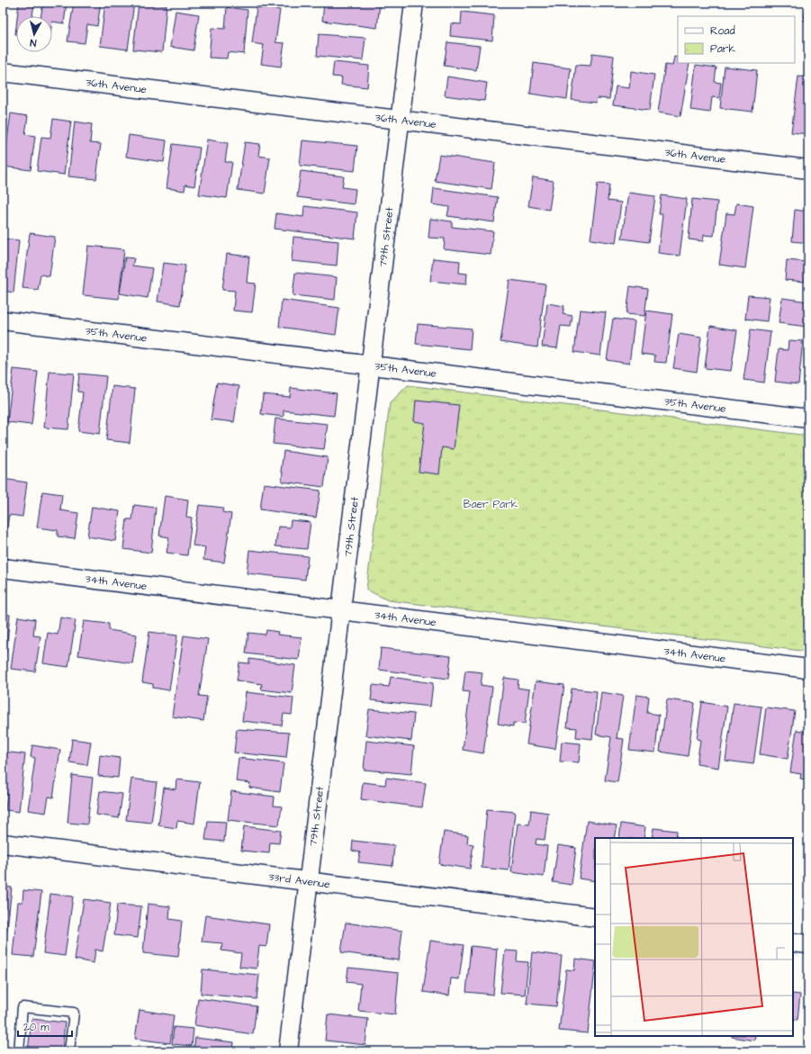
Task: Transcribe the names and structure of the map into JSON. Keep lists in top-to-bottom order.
{
  "streets": {
    "street": [
      "36th Avenue",
      "79th Street",
      "35th Avenue",
      "34th Avenue",
      "33rd Avenue"
    ]
  },
  "crossings": [
    ["36th Avenue", "79th Street"],
    ["79th Street", "35th Avenue"],
    ["79th Street", "34th Avenue"],
    ["79th Street", "33rd Avenue"]
  ],
  "parks": ["Baer Park"],
  "legend": ["Road", "Park"],
  "scale_bar": "20 m",
  "north": "bottom"
}
